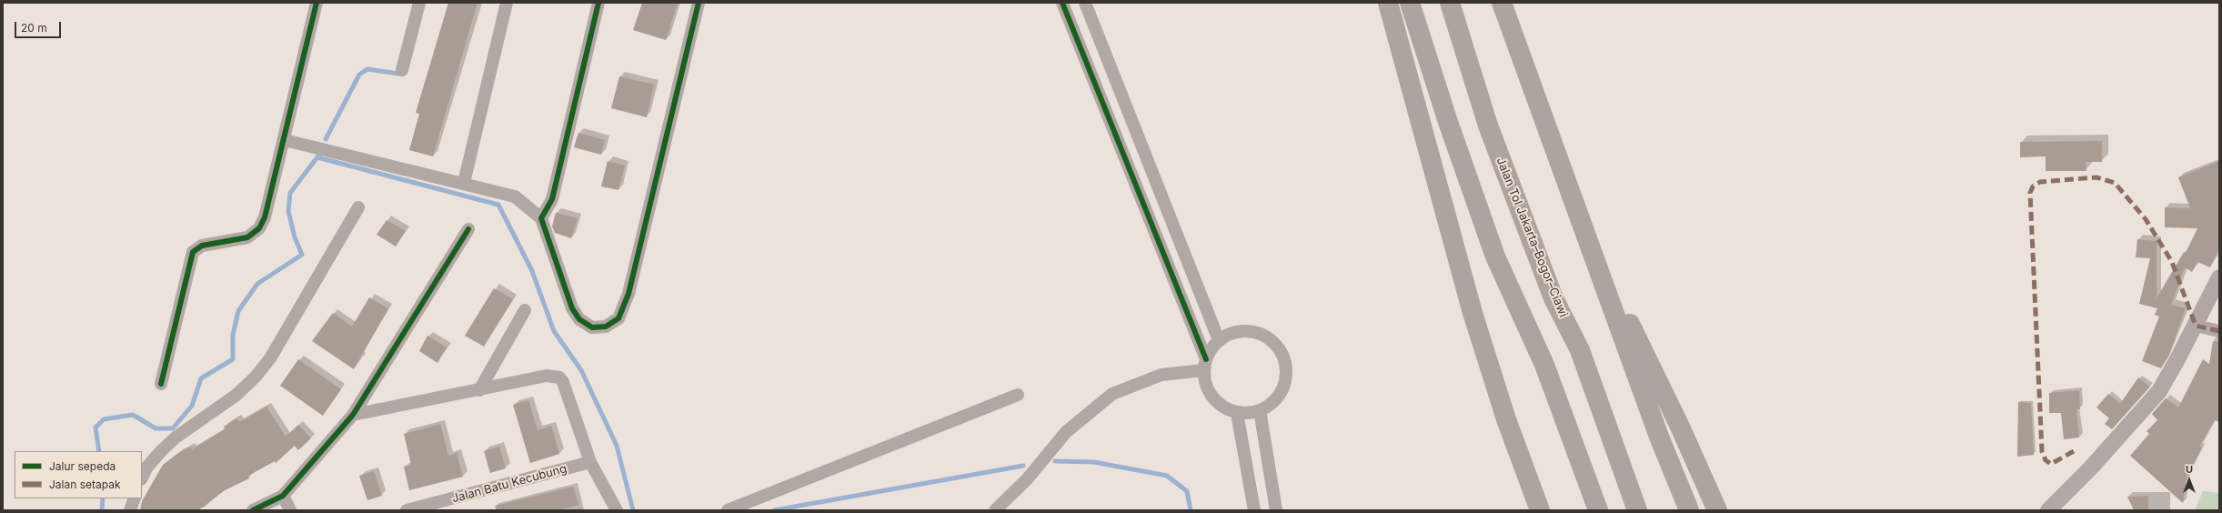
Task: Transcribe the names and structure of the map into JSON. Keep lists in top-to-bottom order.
{
  "streets": {
    "highway": ["Jalan Tol Jakarta–Bogor–Ciawi"],
    "street": ["Jalan Batu Kecubung"]
  },
  "legend": ["Jalur sepeda", "Jalan setapak"],
  "scale_bar": "20 m",
  "north": "top"
}
